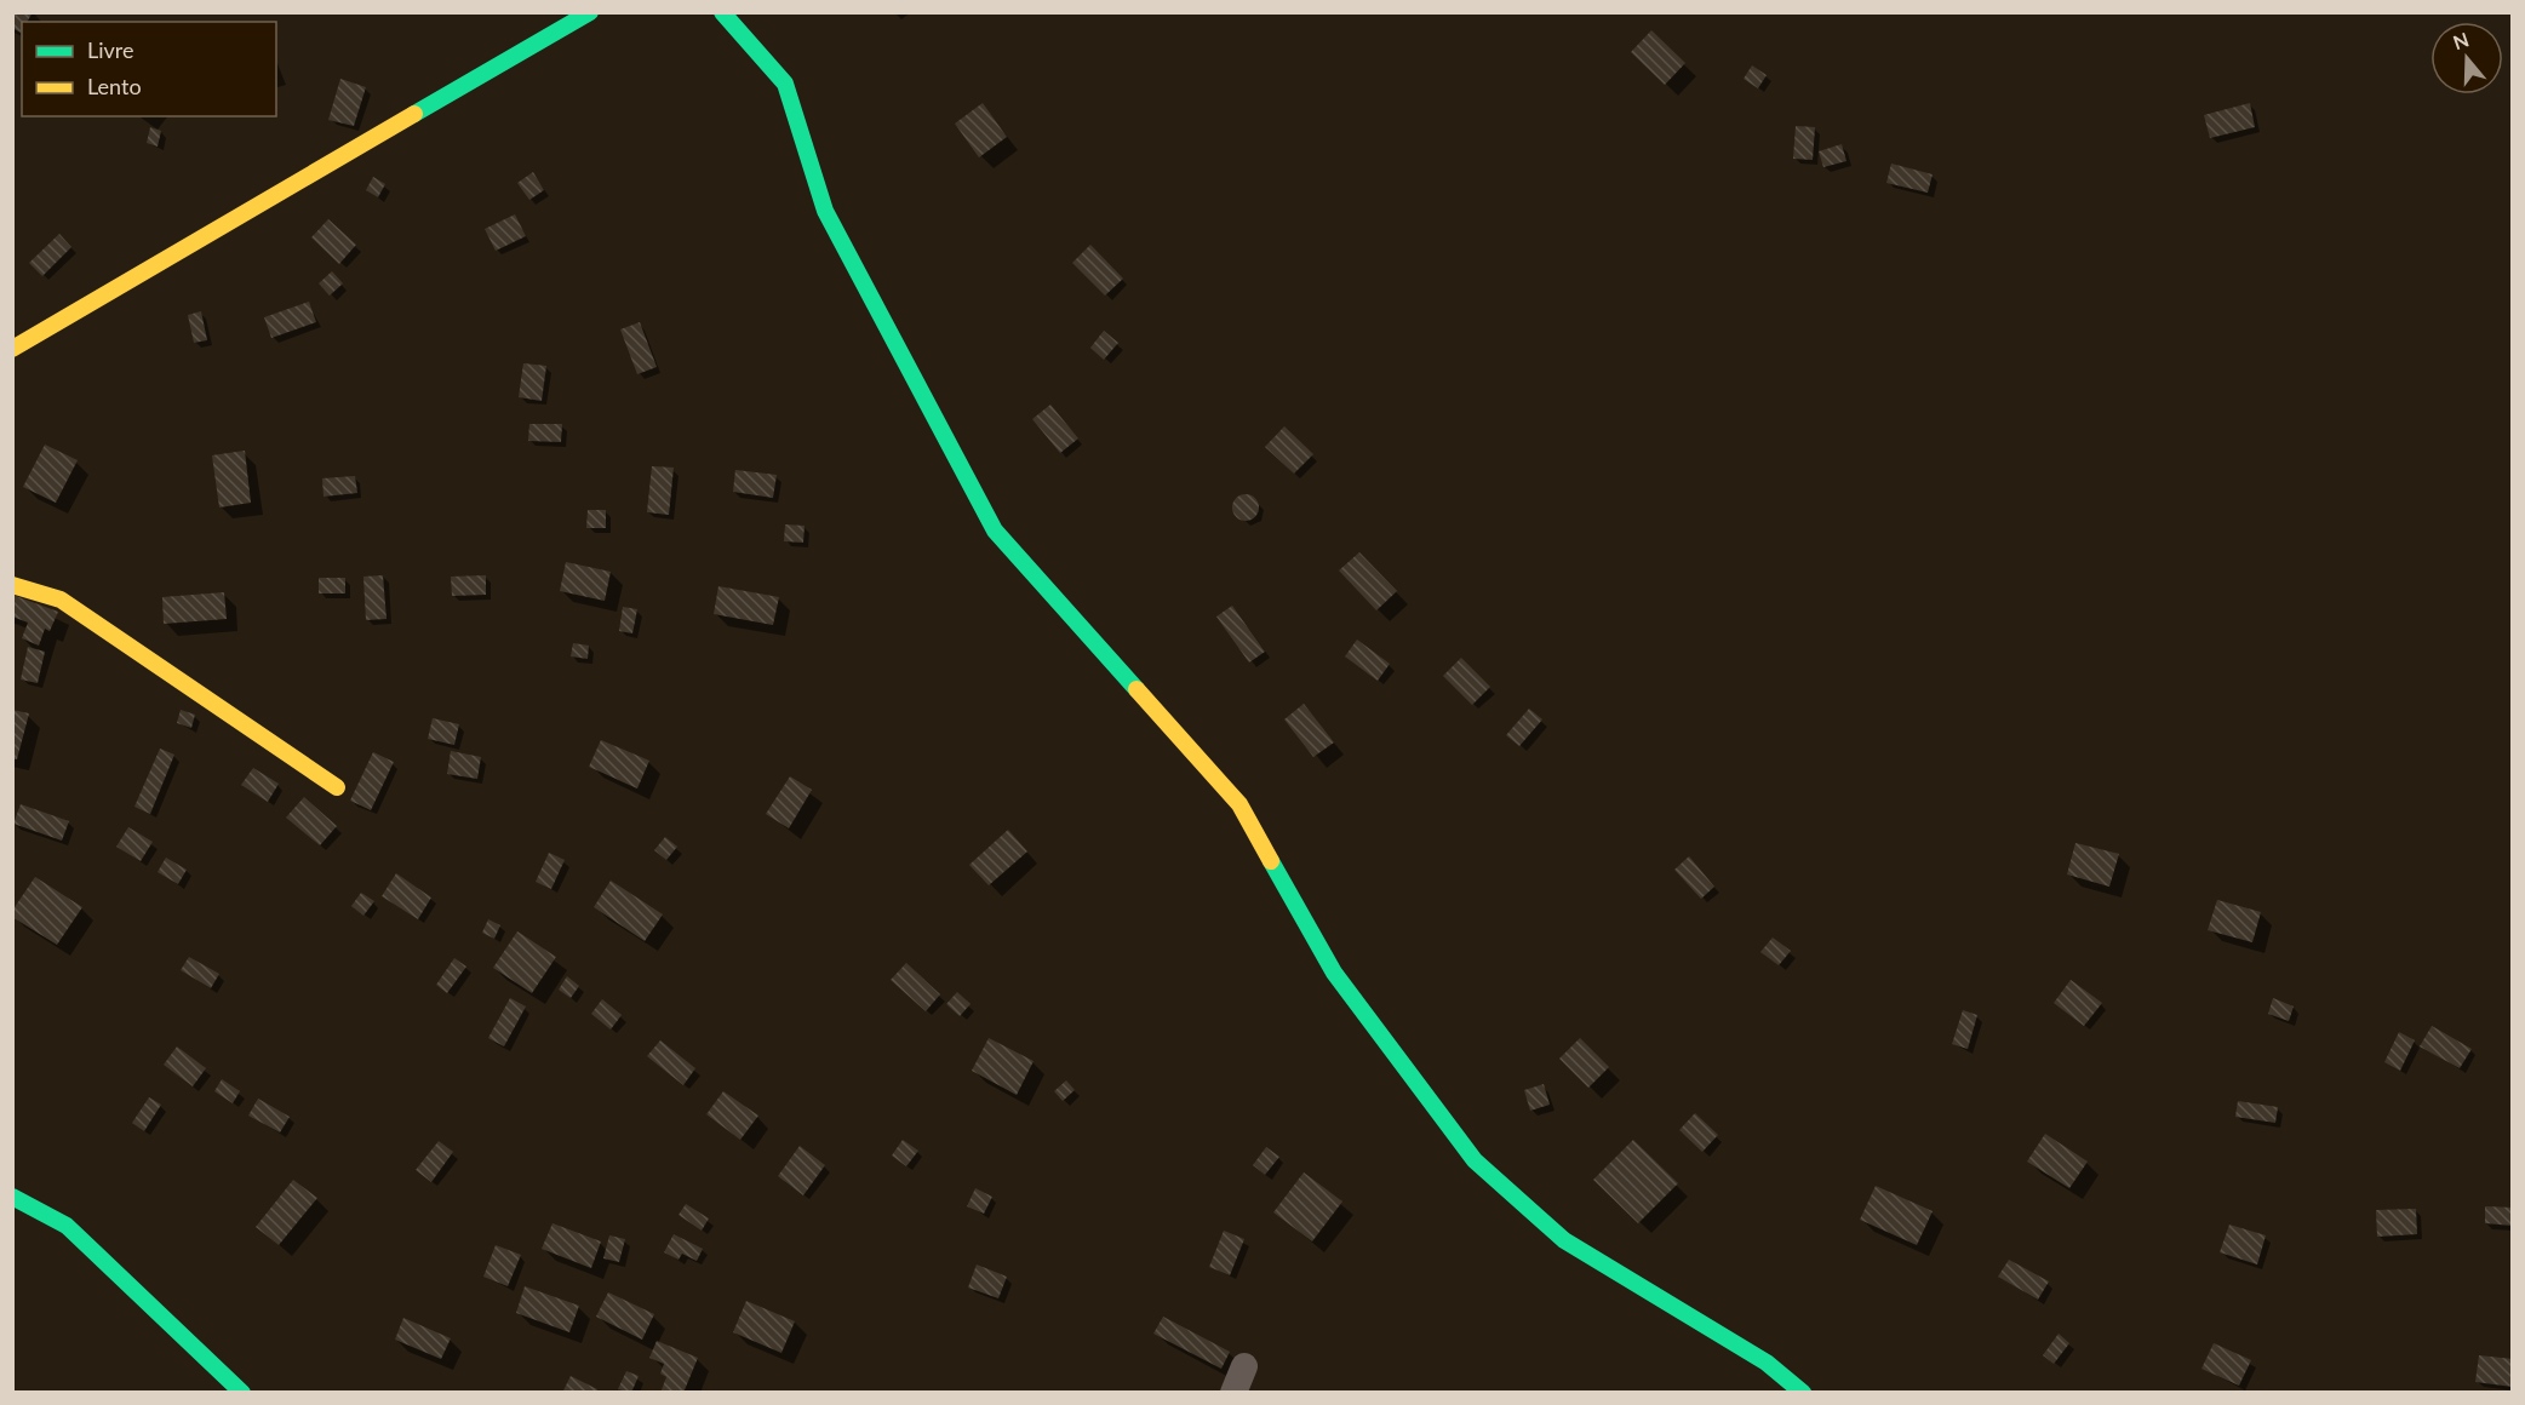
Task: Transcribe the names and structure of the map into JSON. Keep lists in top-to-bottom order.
{
  "legend": ["Livre", "Lento"],
  "north": "top"
}
